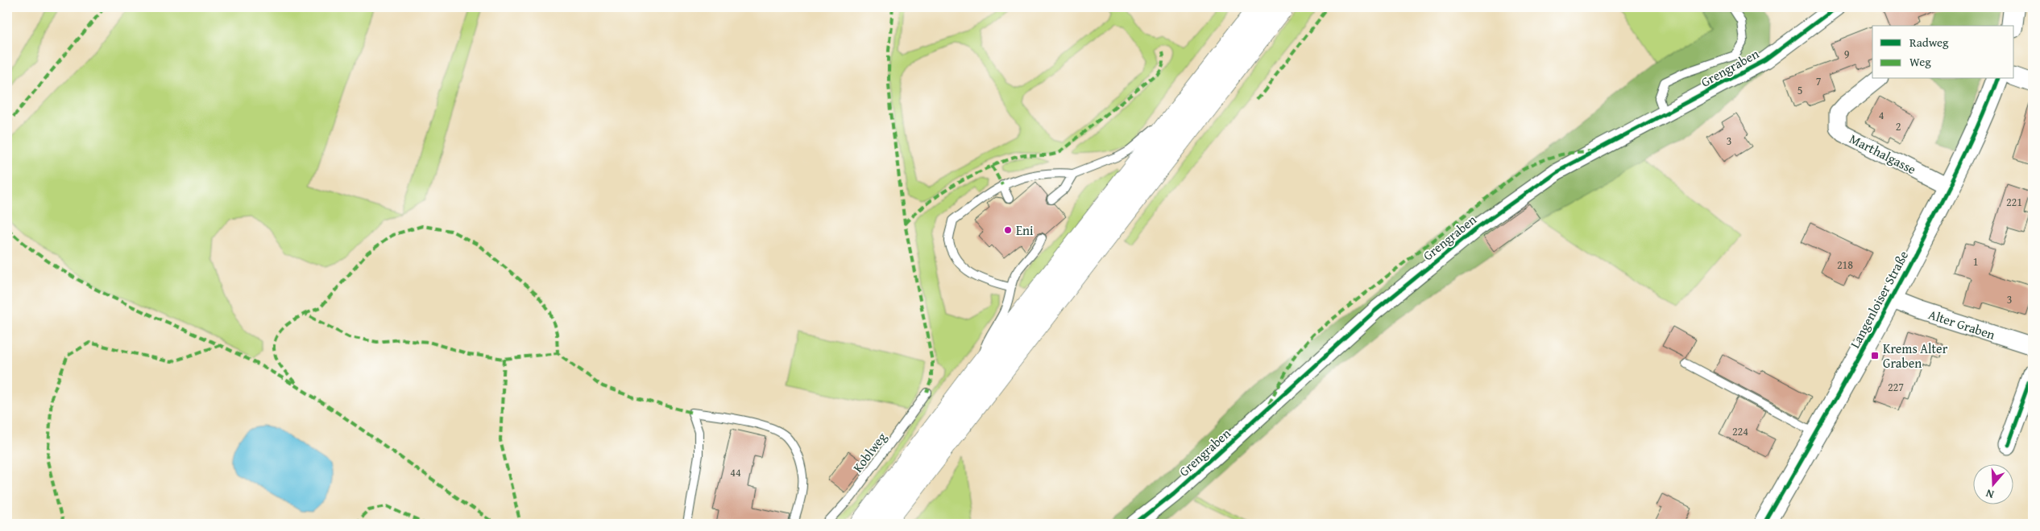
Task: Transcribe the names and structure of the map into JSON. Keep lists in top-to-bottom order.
{
  "streets": {
    "street": [
      "Grengraben",
      "Marthalgasse",
      "Langenloiser Straße",
      "Alter Graben"
    ],
    "lane": ["Koblweg"]
  },
  "crossings": [
    ["Marthalgasse", "Langenloiser Straße"],
    ["Langenloiser Straße", "Alter Graben"]
  ],
  "places": {
    "other": ["Eni"],
    "transit": ["Krems Alter Graben"]
  },
  "house_numbers": [
    "9",
    "7",
    "5",
    "4",
    "2",
    "3",
    "221",
    "1",
    "218",
    "3",
    "227",
    "224",
    "44"
  ],
  "legend": ["Radweg", "Weg"],
  "north": "bottom"
}
